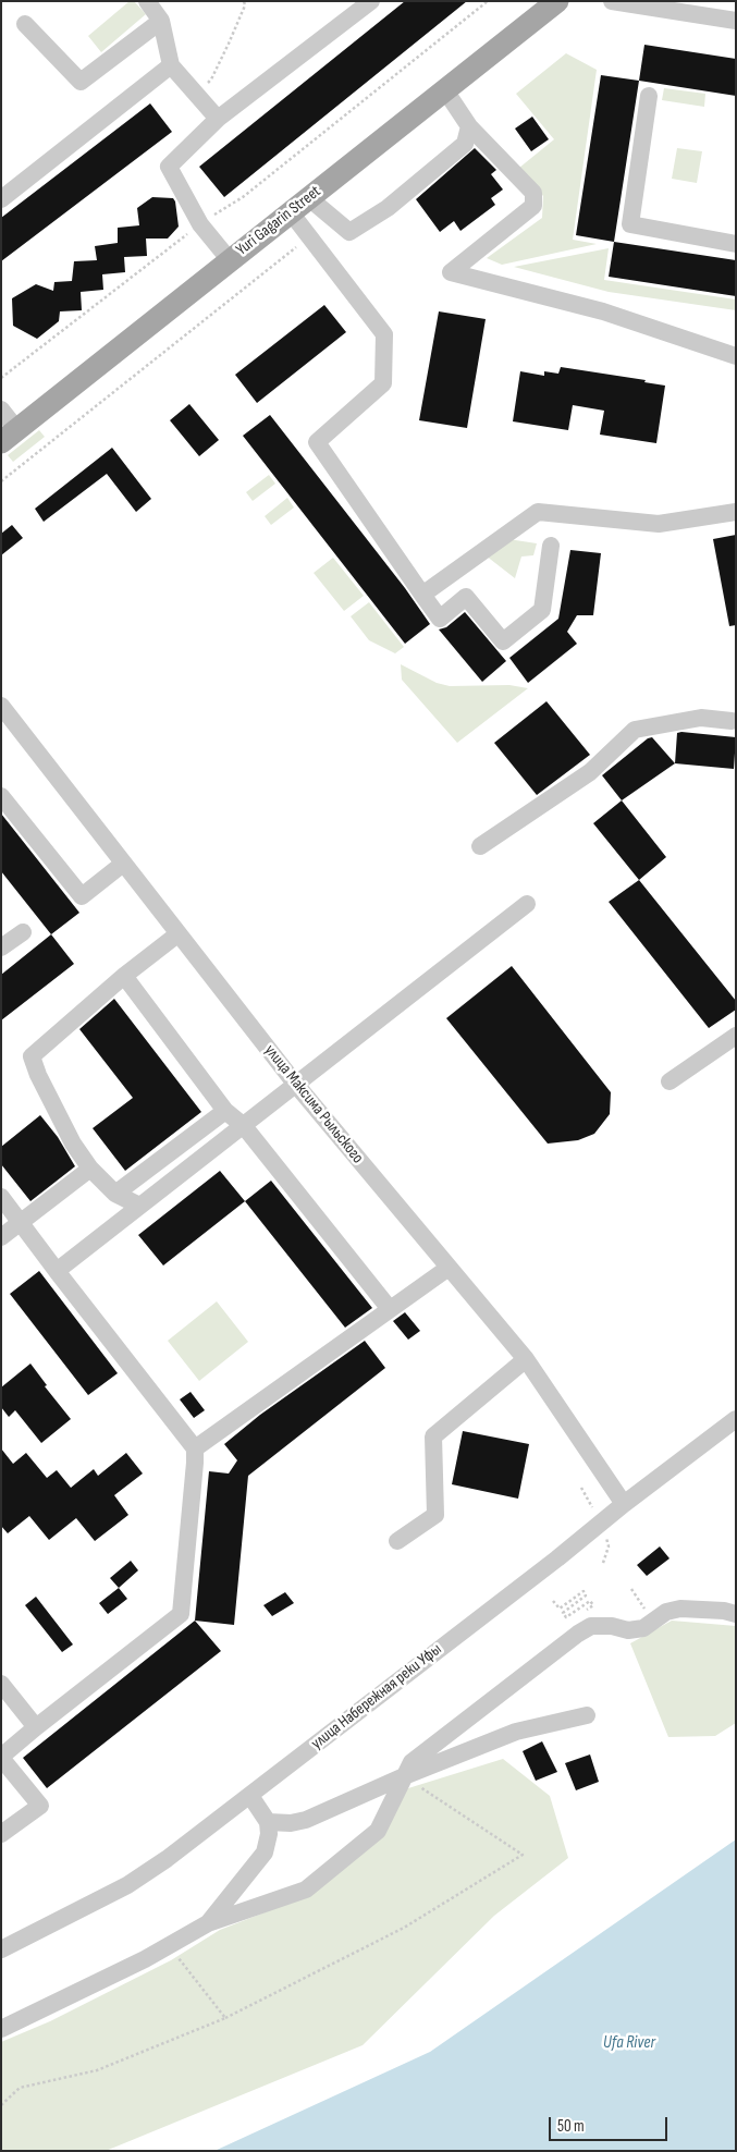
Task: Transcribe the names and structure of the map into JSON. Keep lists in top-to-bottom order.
{
  "streets": {
    "main road": ["Yuri Gagarin Street"],
    "street": ["улица Максима Рыльского", "улица Набережная реки Уфы"]
  },
  "crossings": [
    ["улица Максима Рыльского", "улица Набережная реки Уфы"]
  ],
  "water": ["Ufa River"],
  "scale_bar": "50 m"
}
